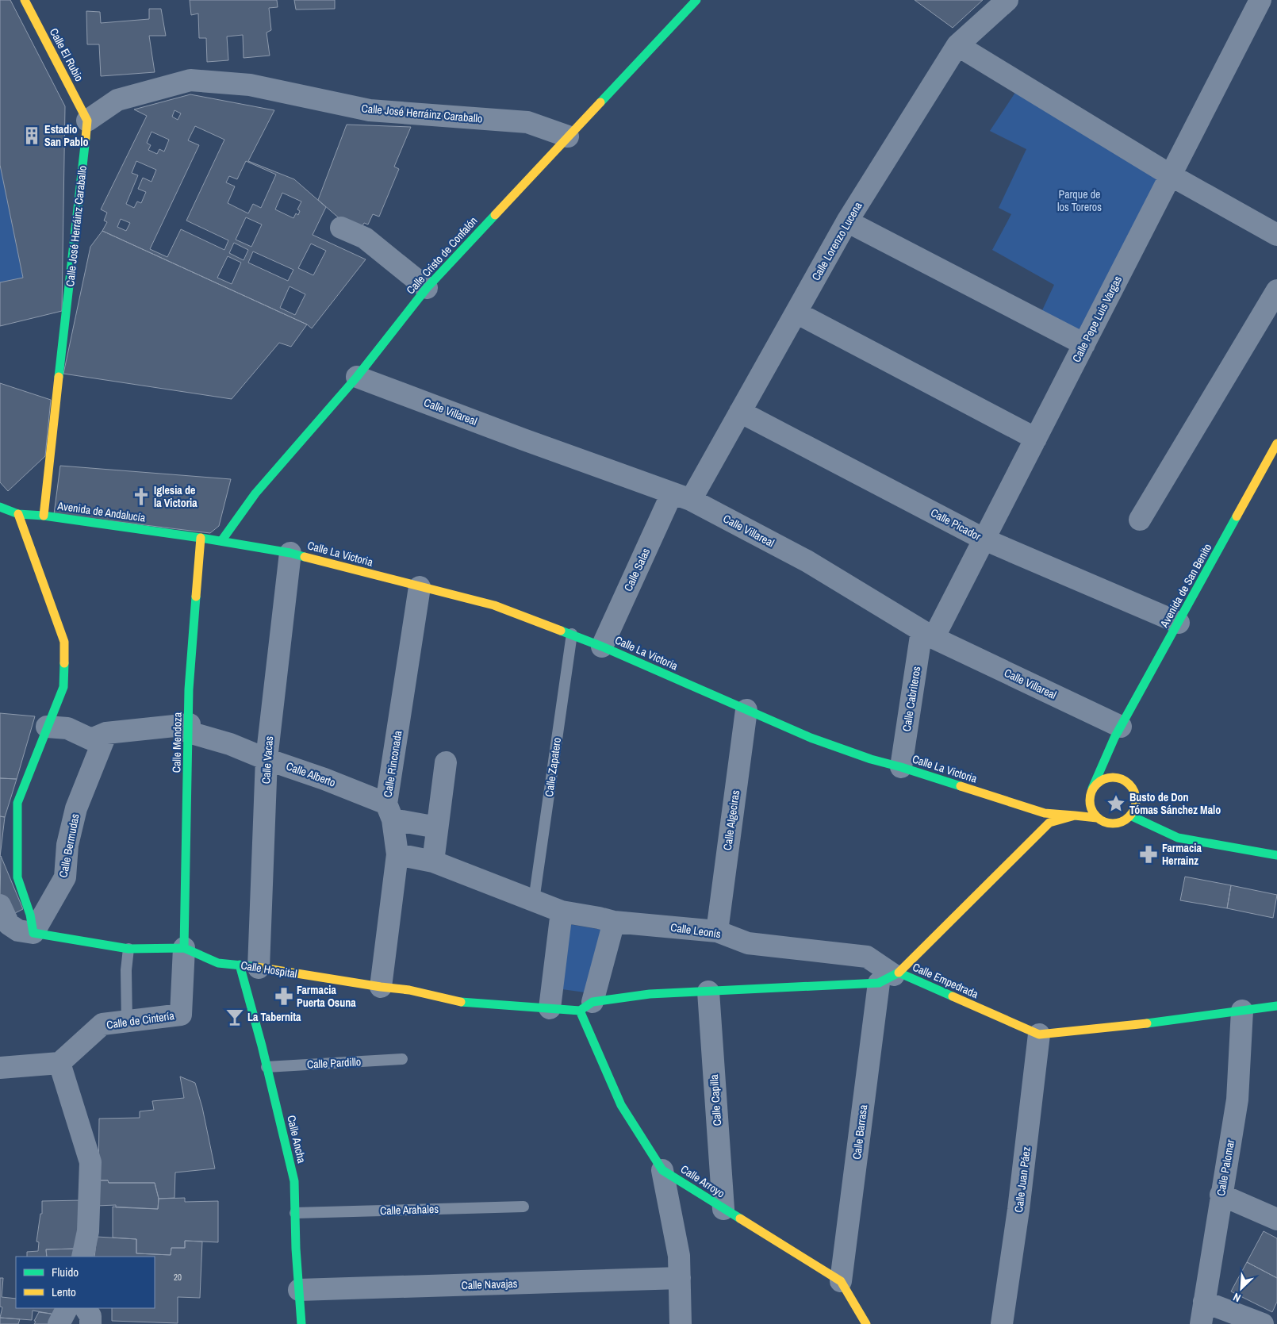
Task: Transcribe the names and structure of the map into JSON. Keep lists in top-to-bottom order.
{
  "streets": {
    "street": [
      "Calle El Rubio",
      "Calle José Herráinz Caraballo",
      "Calle Lorenzo Lucena",
      "Calle Cristo de Confalón",
      "Calle Pepe Luis Vargas",
      "Calle Villareal",
      "Avenida de Andalucía",
      "Calle Picador",
      "Calle La Victoria",
      "Calle Salas",
      "Avenida de San Benito",
      "Calle Cabriteros",
      "Calle Mendoza",
      "Calle Vacas",
      "Calle Rinconada",
      "Calle Alberto",
      "Calle Algeciras",
      "Calle Bermudas",
      "Calle Leonís",
      "Calle Hospital",
      "Calle Empedrada",
      "Calle de Cintería",
      "Calle Capilla",
      "Calle Barrasa",
      "Calle Ancha",
      "Calle Palomar",
      "Calle Juan Páez",
      "Calle Arroyo",
      "Calle Navajas"
    ],
    "lane": ["Calle Zapatero", "Calle Pardillo", "Calle Arahales"]
  },
  "crossings": [
    ["Calle El Rubio", "Calle José Herráinz Caraballo"],
    ["Calle José Herráinz Caraballo", "Calle Cristo de Confalón"],
    ["Calle José Herráinz Caraballo", "Avenida de Andalucía"],
    ["Calle Lorenzo Lucena", "Calle Villareal"],
    ["Calle Lorenzo Lucena", "Calle Picador"],
    ["Calle Lorenzo Lucena", "Calle Salas"],
    ["Calle Cristo de Confalón", "Calle Villareal"],
    ["Calle Cristo de Confalón", "Calle La Victoria"],
    ["Calle Pepe Luis Vargas", "Calle Villareal"],
    ["Calle Pepe Luis Vargas", "Calle Picador"],
    ["Calle Pepe Luis Vargas", "Calle Cabriteros"],
    ["Calle Villareal", "Calle Salas"],
    ["Calle Villareal", "Avenida de San Benito"],
    ["Calle Villareal", "Calle Cabriteros"],
    ["Avenida de Andalucía", "Calle La Victoria"],
    ["Avenida de Andalucía", "Calle Mendoza"],
    ["Calle Picador", "Avenida de San Benito"],
    ["Calle La Victoria", "Calle Salas"],
    ["Calle La Victoria", "Avenida de San Benito"],
    ["Calle La Victoria", "Calle Cabriteros"],
    ["Calle La Victoria", "Calle Mendoza"],
    ["Calle La Victoria", "Calle Vacas"],
    ["Calle La Victoria", "Calle Rinconada"],
    ["Calle La Victoria", "Calle Zapatero"],
    ["Calle La Victoria", "Calle Algeciras"],
    ["Calle Mendoza", "Calle Alberto"],
    ["Calle Mendoza", "Calle Hospital"],
    ["Calle Mendoza", "Calle de Cintería"],
    ["Calle Vacas", "Calle Alberto"],
    ["Calle Vacas", "Calle Hospital"],
    ["Calle Vacas", "Calle Ancha"],
    ["Calle Rinconada", "Calle Alberto"],
    ["Calle Rinconada", "Calle Leonís"],
    ["Calle Rinconada", "Calle Hospital"],
    ["Calle Zapatero", "Calle Leonís"],
    ["Calle Algeciras", "Calle Leonís"],
    ["Calle Bermudas", "Calle Hospital"],
    ["Calle Leonís", "Calle Empedrada"],
    ["Calle Leonís", "Calle Barrasa"],
    ["Calle Hospital", "Calle Empedrada"],
    ["Calle Hospital", "Calle de Cintería"],
    ["Calle Hospital", "Calle Ancha"],
    ["Calle Hospital", "Calle Arroyo"],
    ["Calle Empedrada", "Calle Capilla"],
    ["Calle Empedrada", "Calle Barrasa"],
    ["Calle Empedrada", "Calle Palomar"],
    ["Calle Empedrada", "Calle Juan Páez"],
    ["Calle Empedrada", "Calle Arroyo"],
    ["Calle Pardillo", "Calle Ancha"],
    ["Calle Capilla", "Calle Arroyo"],
    ["Calle Barrasa", "Calle Arroyo"],
    ["Calle Ancha", "Calle Arahales"],
    ["Calle Ancha", "Calle Navajas"]
  ],
  "parks": ["Parque de los Toreros"],
  "places": {
    "building": ["Estadio San Pablo"],
    "church": ["Iglesia de la Victoria"],
    "place": ["Busto de Don Tómas Sánchez Malo"],
    "pharmacy": ["Farmacia Herrainz", "Farmacia Puerta Osuna"],
    "bar": ["La Tabernita"]
  },
  "house_numbers": ["20"],
  "legend": ["Fluido", "Lento"],
  "north": "bottom left"
}
